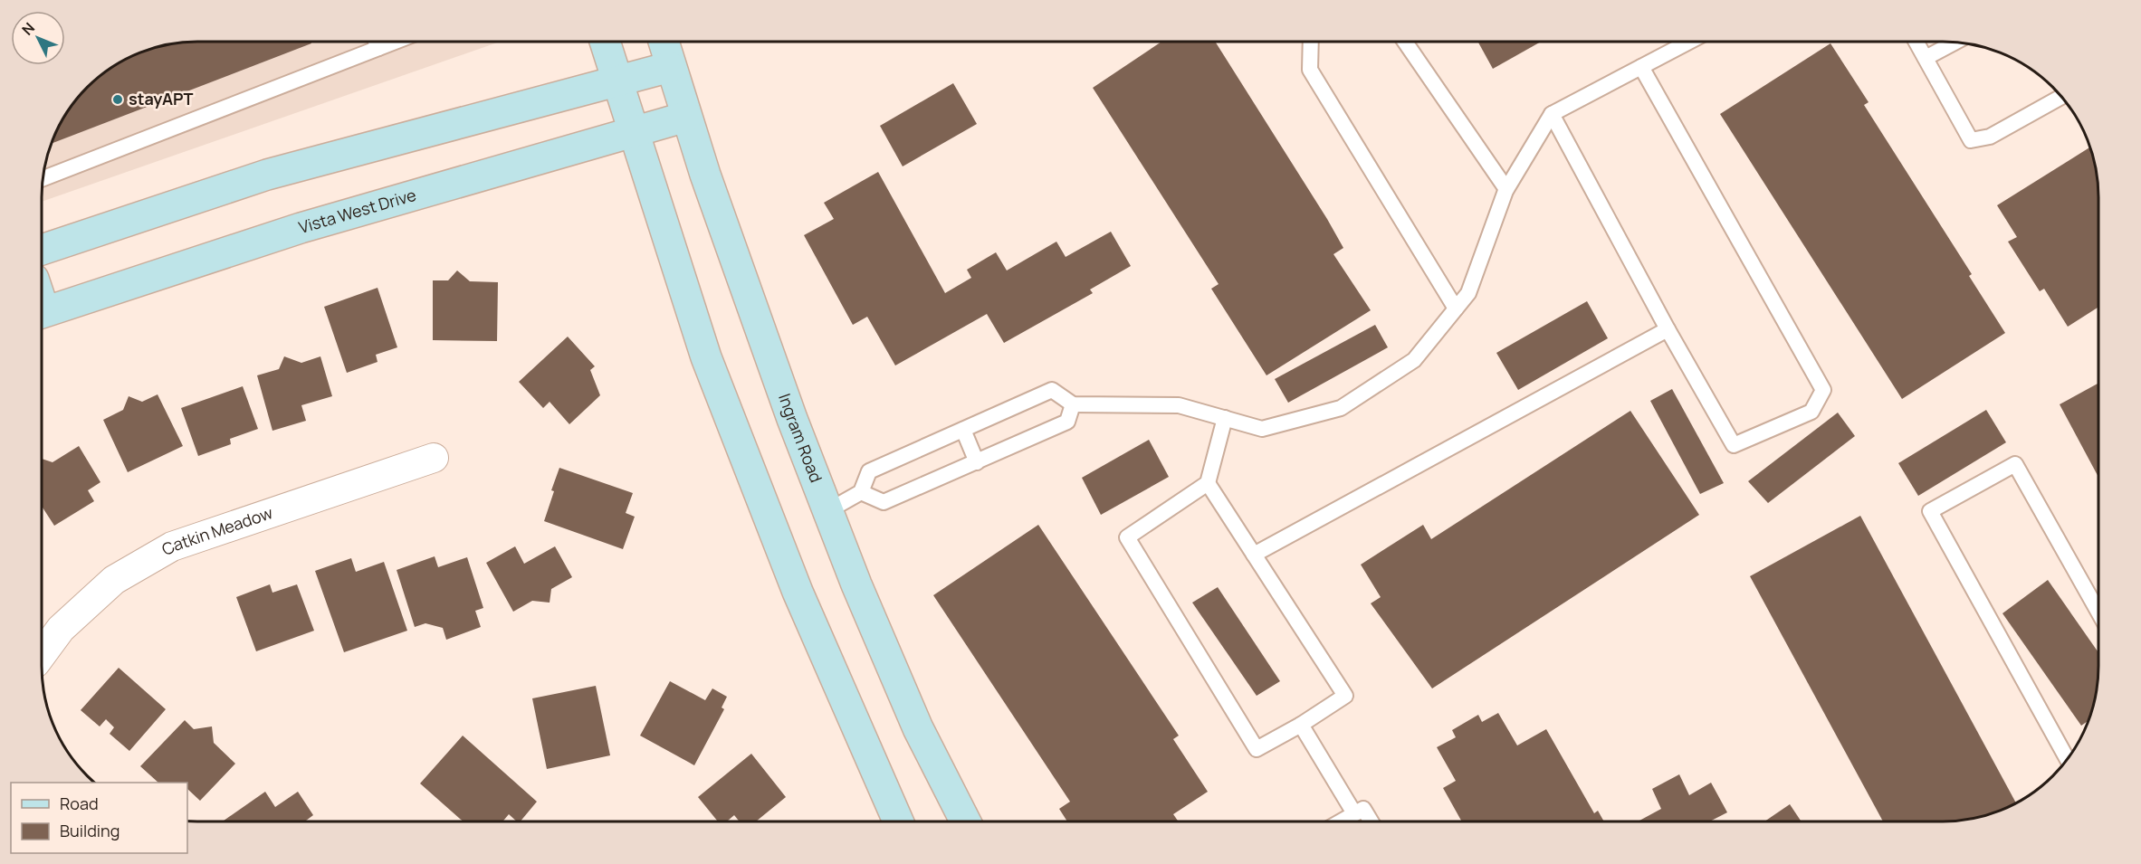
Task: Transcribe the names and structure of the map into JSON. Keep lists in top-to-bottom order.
{
  "streets": {
    "main road": ["Vista West Drive", "Ingram Road"],
    "street": ["Catkin Meadow"]
  },
  "crossings": [
    ["Vista West Drive", "Ingram Road"]
  ],
  "places": ["stayAPT"],
  "legend": ["Road", "Building"],
  "north": "top left"
}
